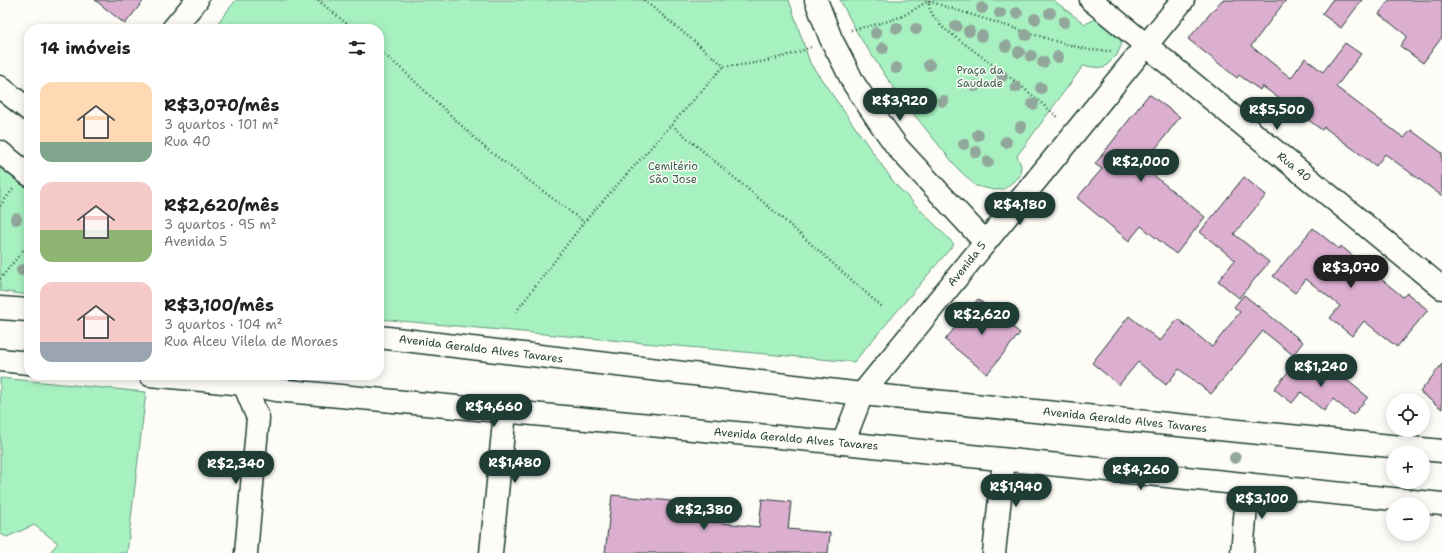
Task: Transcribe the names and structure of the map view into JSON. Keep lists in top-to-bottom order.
{
  "streets": {
    "street": ["Rua 40", "Avenida 5", "Avenida Geraldo Alves Tavares"]
  },
  "crossings": [
    ["Rua 40", "Avenida 5"],
    ["Avenida 5", "Avenida Geraldo Alves Tavares"]
  ],
  "parks": ["Praça da Saudade", "Cemitério São Jose"],
  "page": {
    "heading": "14 imóveis",
    "list": [
      {
        "name": "R$3,070/mês",
        "note": "3 quartos · 101 m² · Rua 40"
      },
      {
        "name": "R$2,620/mês",
        "note": "3 quartos · 95 m² · Avenida 5"
      },
      {
        "name": "R$3,100/mês",
        "note": "3 quartos · 104 m² · Rua Alceu Vilela de Moraes"
      }
    ],
    "price": [
      "R$3,920",
      "R$5,500",
      "R$2,000",
      "R$4,180",
      "R$3,070",
      "R$2,620",
      "R$1,240",
      "R$4,660",
      "R$1,480",
      "R$2,340",
      "R$4,260",
      "R$1,940",
      "R$3,100",
      "R$2,380"
    ],
    "map_buttons": ["+", "−"]
  }
}
